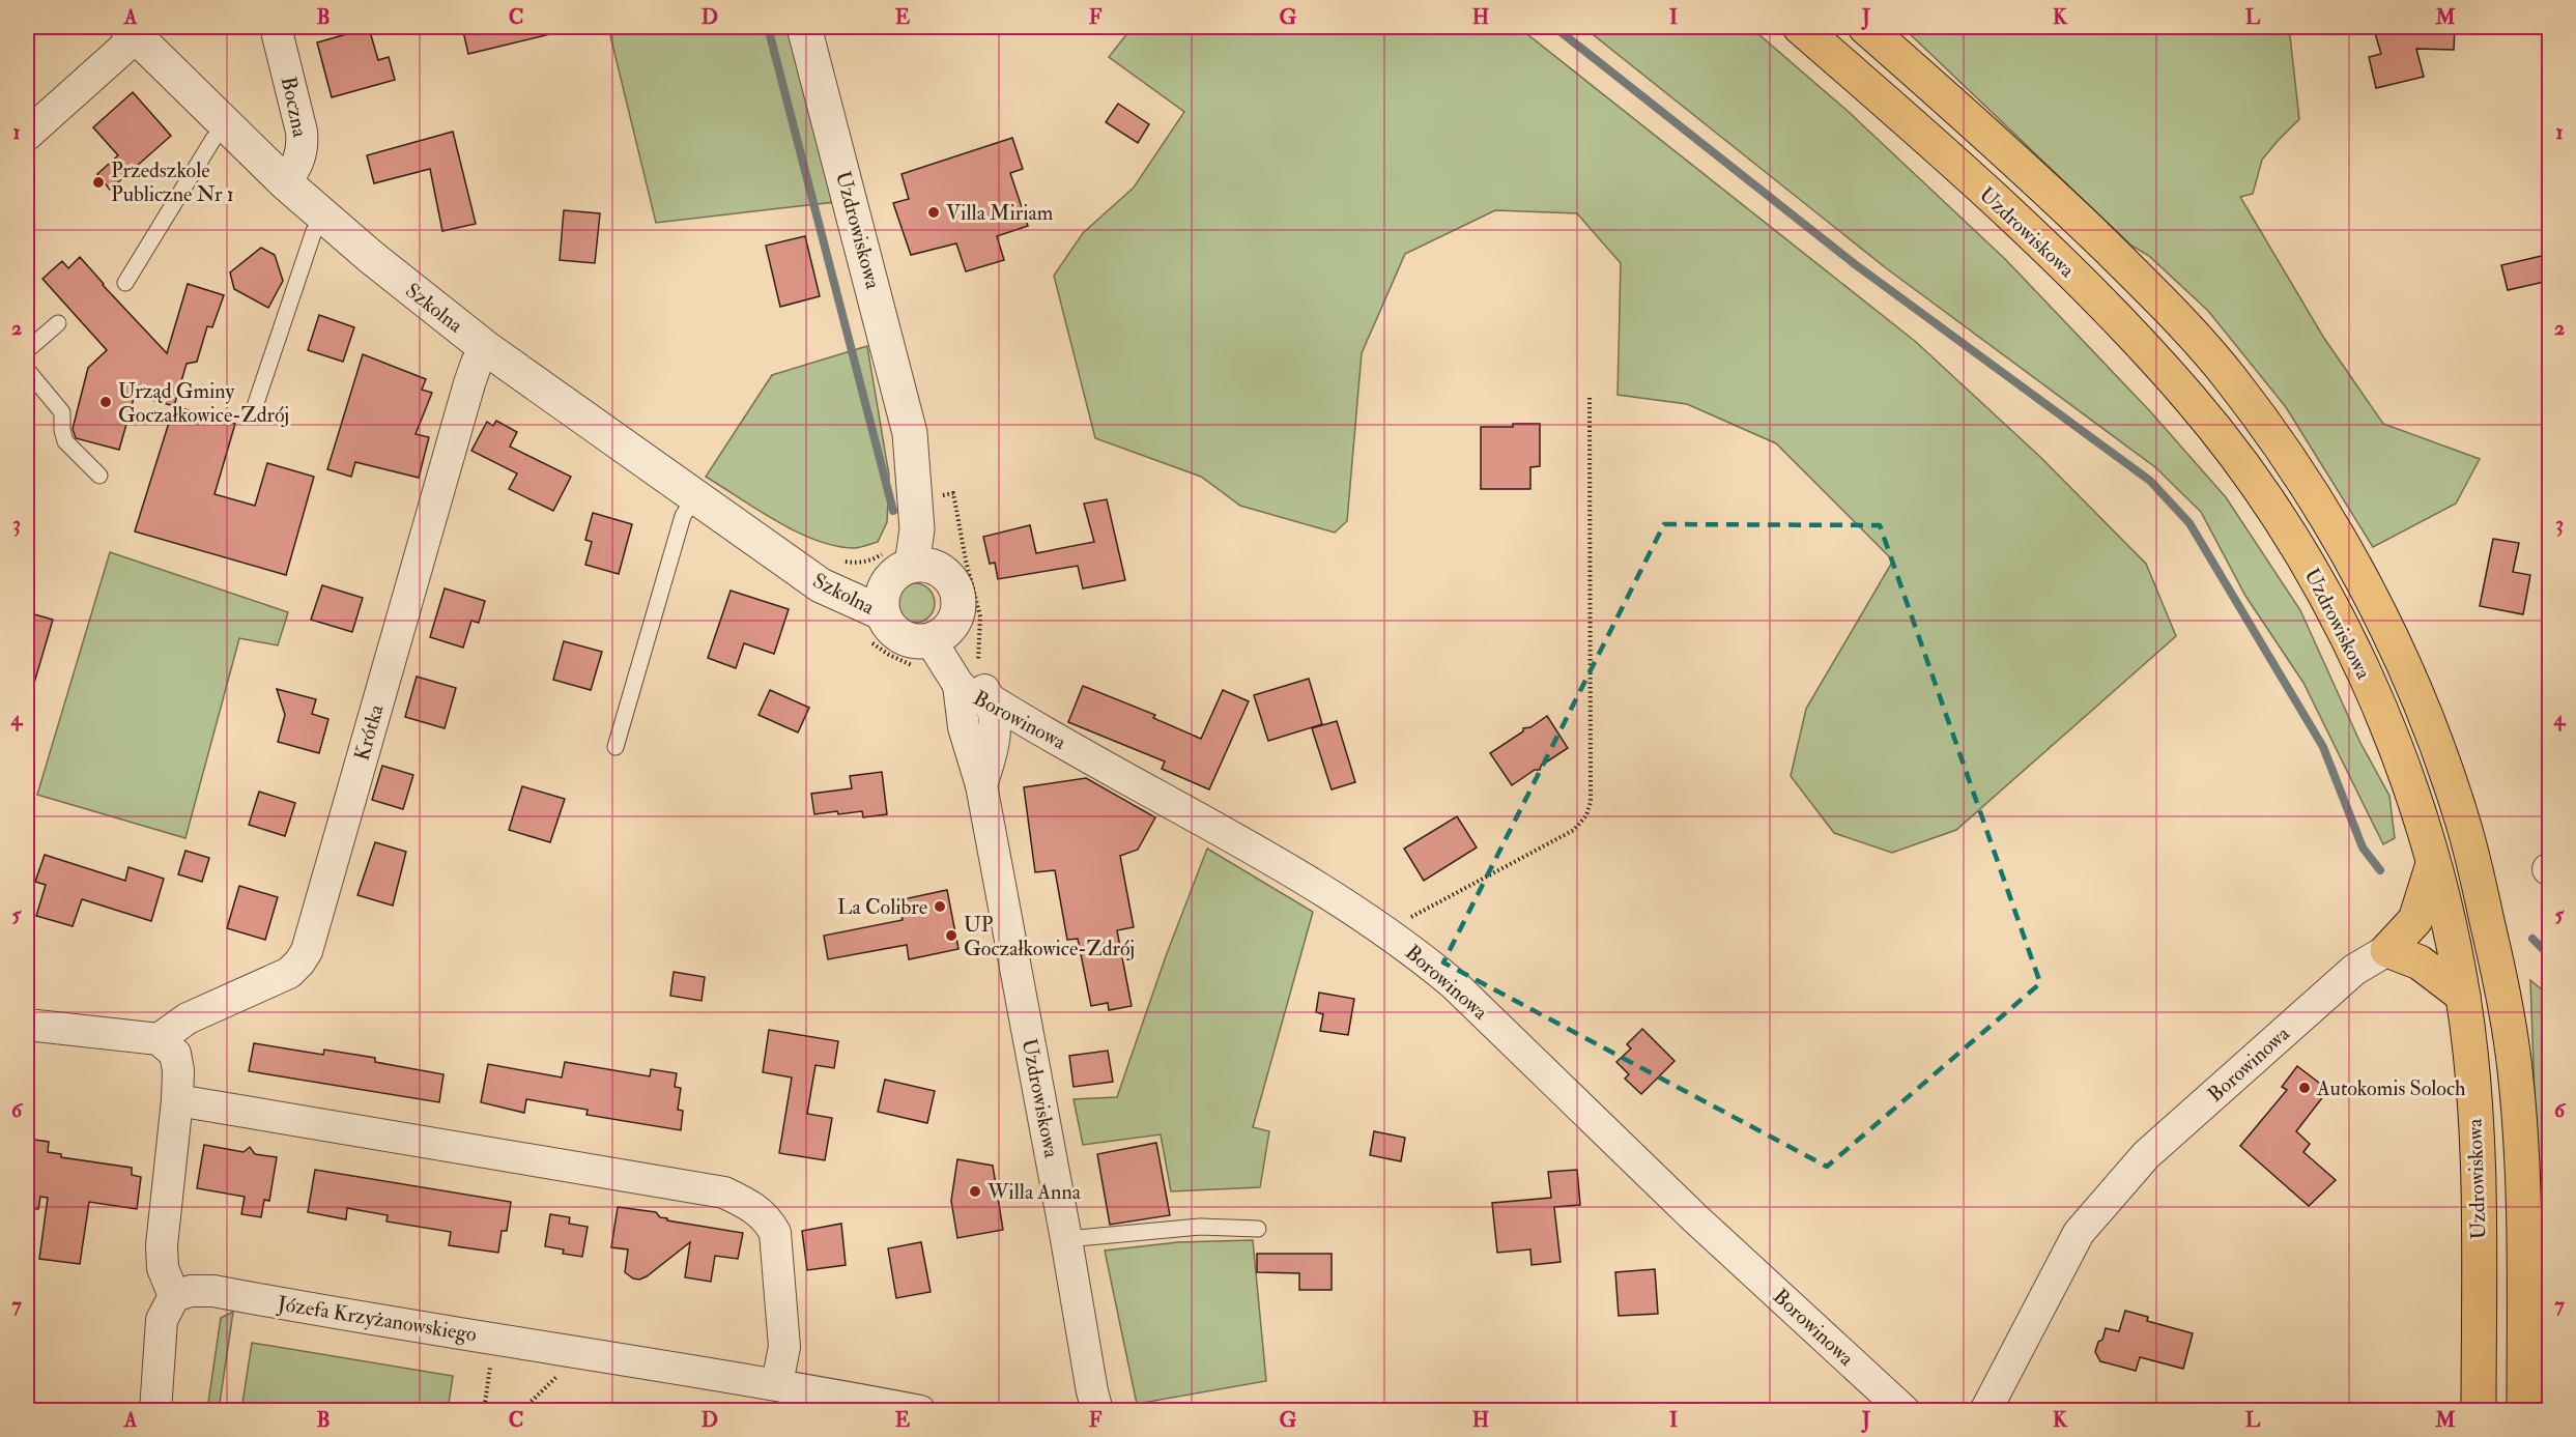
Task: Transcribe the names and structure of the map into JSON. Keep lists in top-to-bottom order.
{
  "streets": {
    "main road": ["Uzdrowiskowa"],
    "street": [
      "Boczna",
      "Szkolna",
      "Borowinowa",
      "Krótka",
      "Józefa Krzyżanowskiego"
    ]
  },
  "crossings": [
    ["Boczna", "Szkolna"],
    ["Uzdrowiskowa", "Szkolna"],
    ["Uzdrowiskowa", "Borowinowa"],
    ["Szkolna", "Borowinowa"],
    ["Szkolna", "Krótka"]
  ],
  "places": [
    "Przedszkole Publiczne Nr 1",
    "Villa Miriam",
    "Urząd Gminy Goczałkowice-Zdrój",
    "La Colibre",
    "UP Goczałkowice-Zdrój",
    "Autokomis Soloch",
    "Willa Anna"
  ],
  "grid": {
    "columns": [
      "A",
      "B",
      "C",
      "D",
      "E",
      "F",
      "G",
      "H",
      "I",
      "J",
      "K",
      "L",
      "M"
    ],
    "rows": [
      "1",
      "2",
      "3",
      "4",
      "5",
      "6",
      "7"
    ]
  }
}
